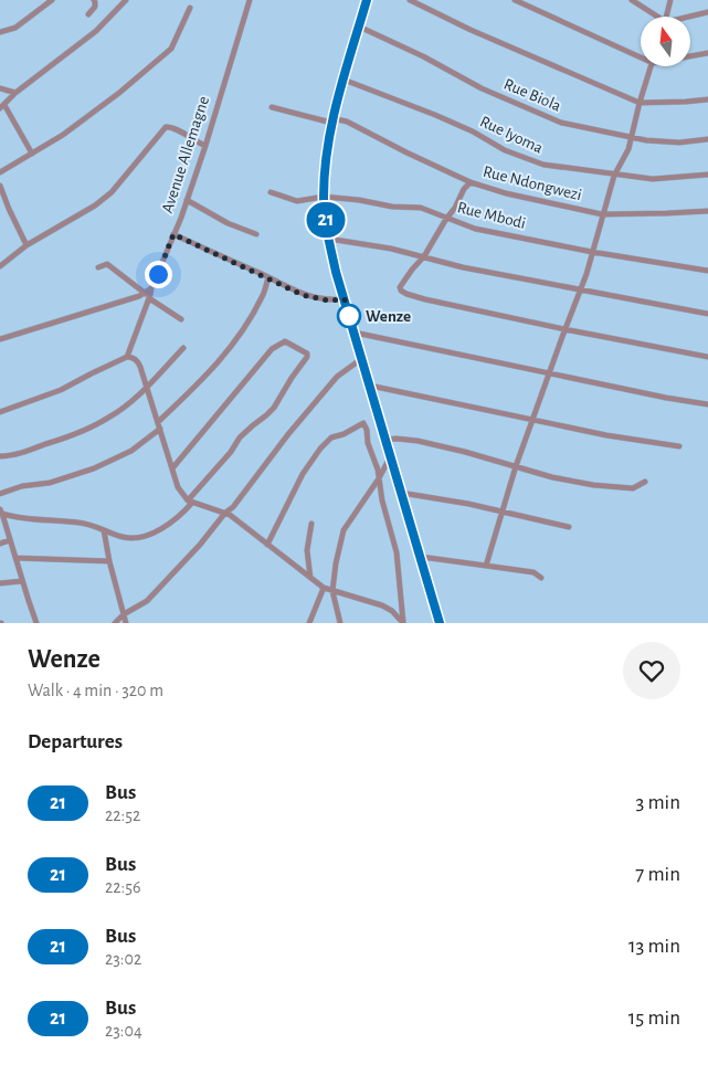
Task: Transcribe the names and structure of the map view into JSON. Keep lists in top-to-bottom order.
{
  "streets": {
    "street": [
      "Rue Biola",
      "Rue Iyoma",
      "Avenue Allemagne",
      "Rue Ndongwezi",
      "Rue Mbodi"
    ]
  },
  "places": ["Wenze"],
  "lines": ["bus line 21"],
  "north": "top",
  "page": {
    "on_map": "21",
    "heading": [
      ["Wenze", "Walk · 4 min · 320 m"],
      "Departures"
    ],
    "list": [
      {
        "mark": "21",
        "name": "Bus",
        "note": "22:52",
        "value": "3 min"
      },
      {
        "mark": "21",
        "name": "Bus",
        "note": "22:56",
        "value": "7 min"
      },
      {
        "mark": "21",
        "name": "Bus",
        "note": "23:02",
        "value": "13 min"
      },
      {
        "mark": "21",
        "name": "Bus",
        "note": "23:04",
        "value": "15 min"
      }
    ]
  }
}
